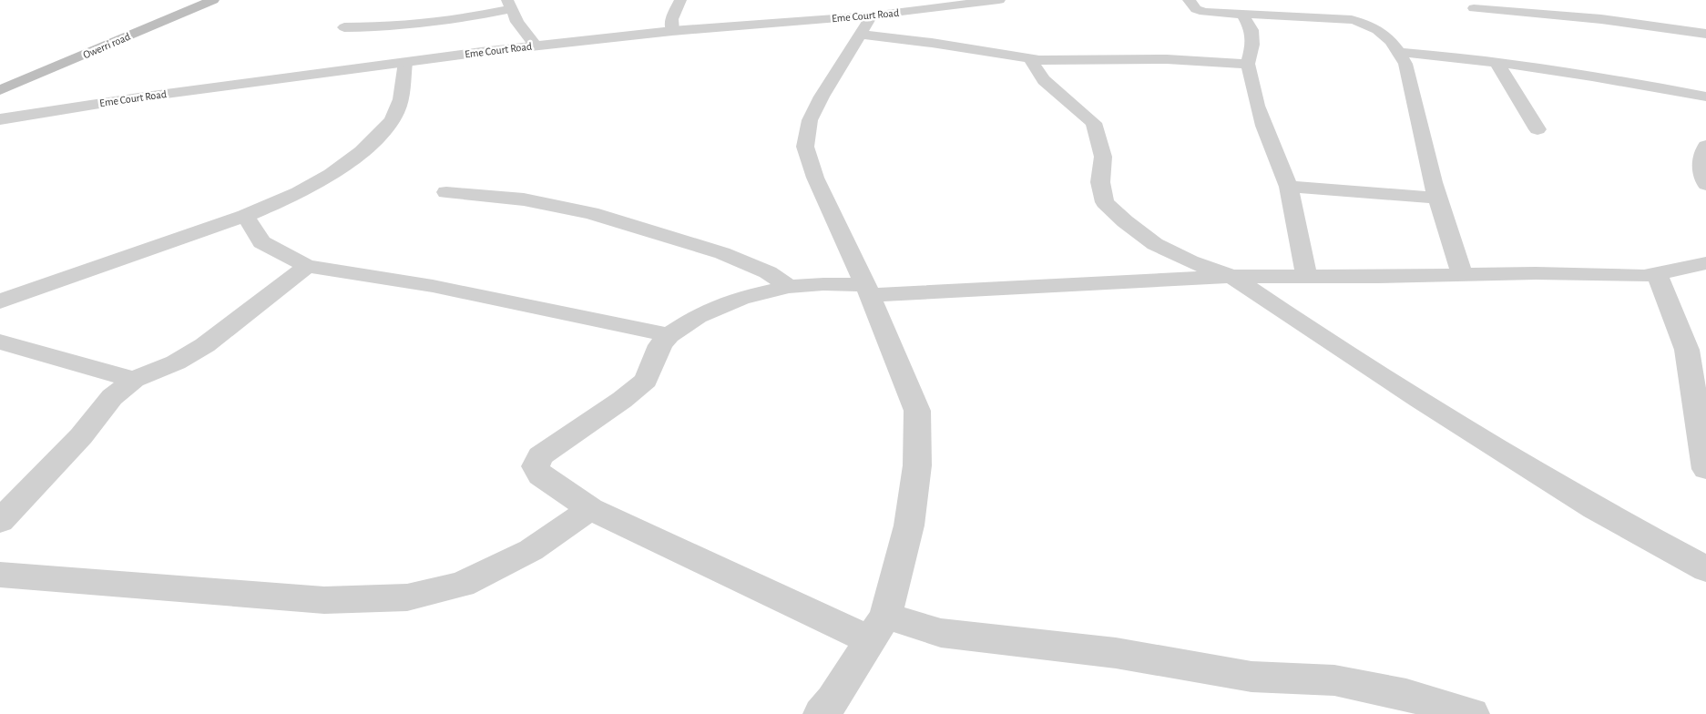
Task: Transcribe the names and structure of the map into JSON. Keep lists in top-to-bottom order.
{
  "streets": {
    "main road": ["Owerri road"],
    "street": ["Eme Court Road"]
  }
}
